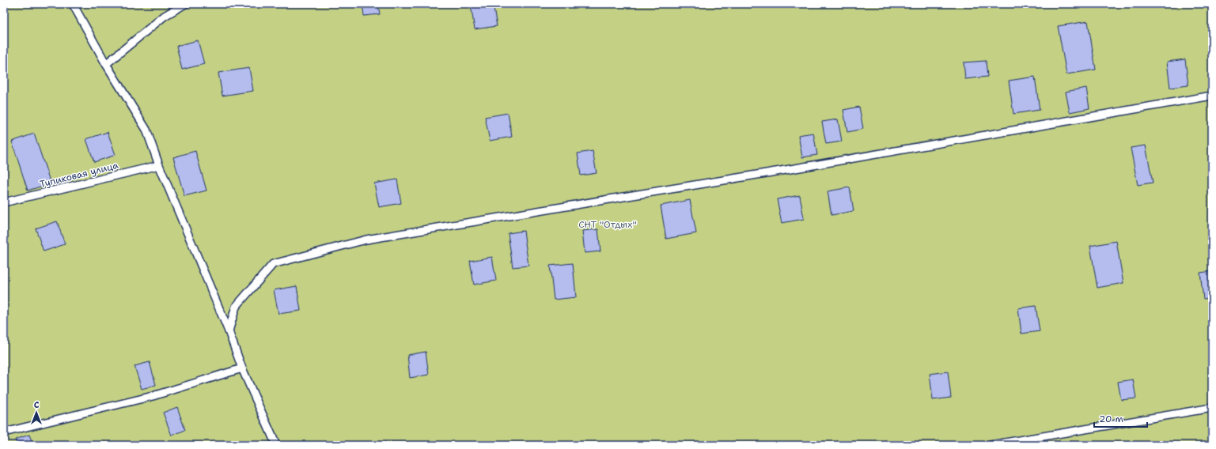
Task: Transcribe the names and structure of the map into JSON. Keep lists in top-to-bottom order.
{
  "streets": {
    "lane": ["Тупиковая улица"]
  },
  "parks": ["СНТ \"Отдых\""],
  "scale_bar": "20 m",
  "north": "top"
}
